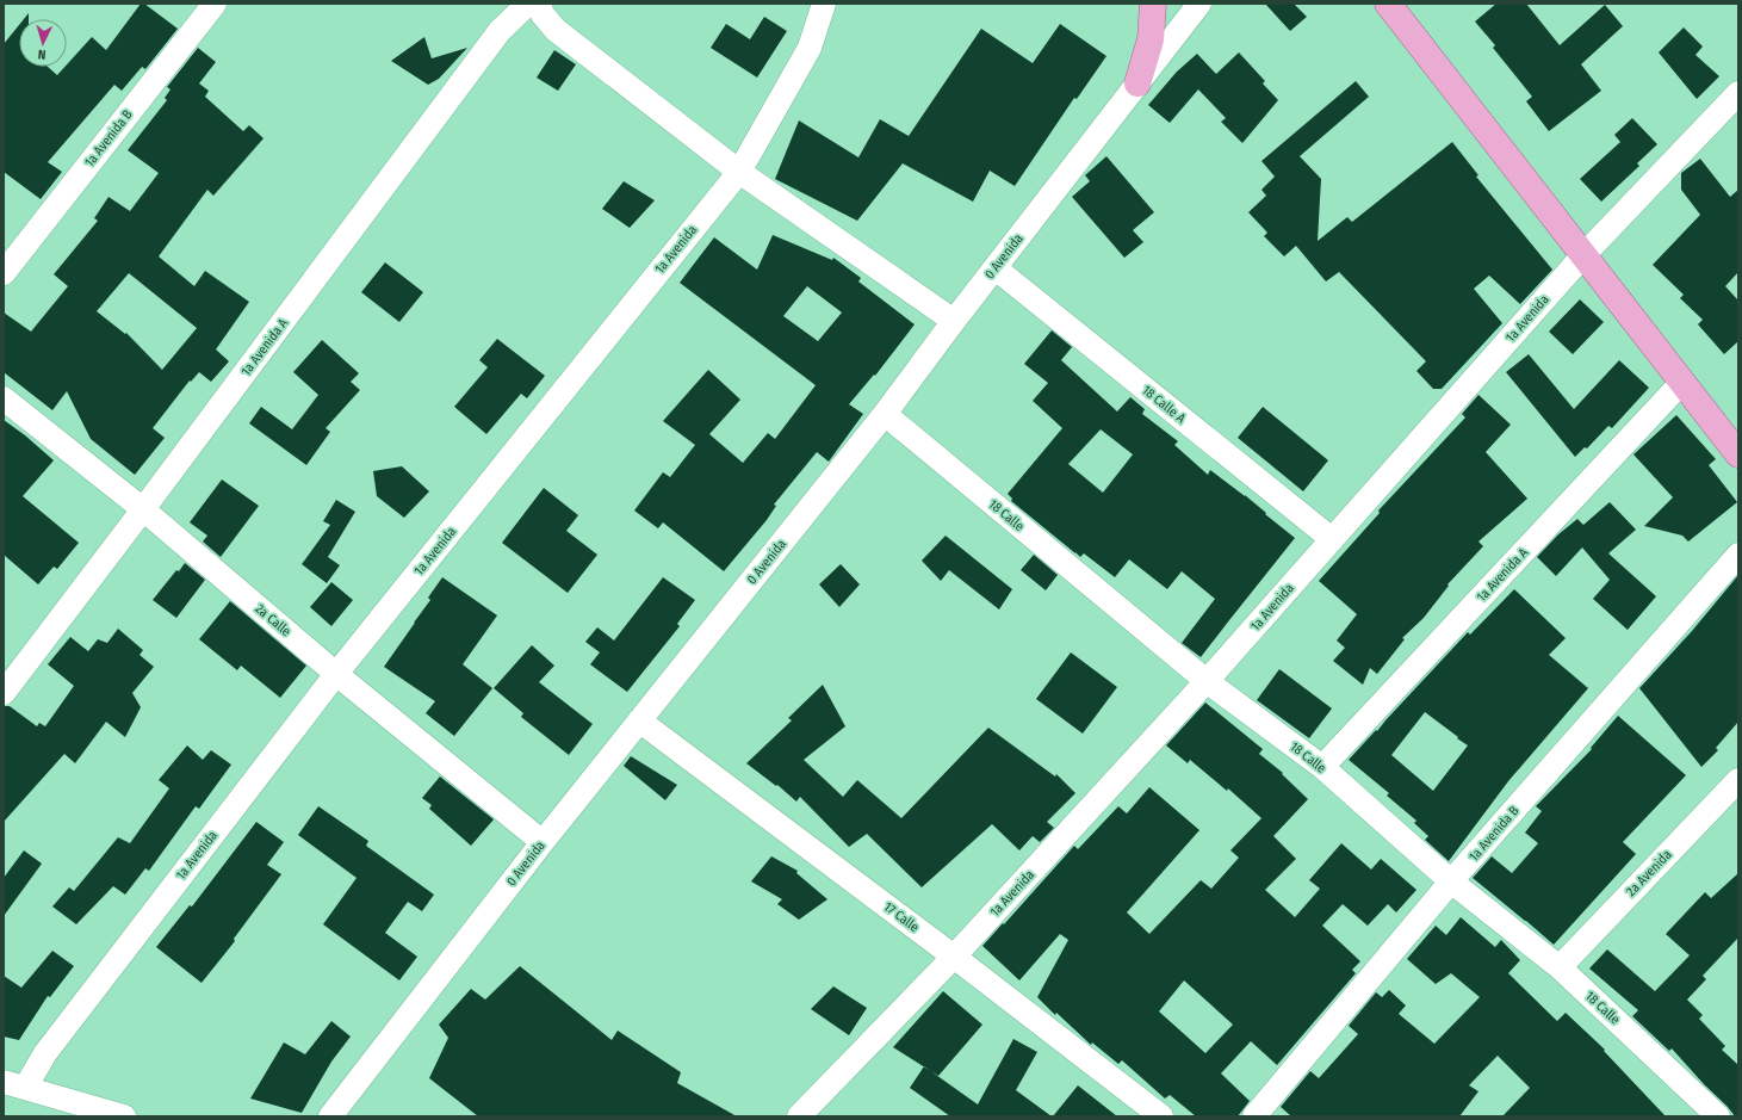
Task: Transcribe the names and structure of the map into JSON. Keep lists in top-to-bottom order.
{
  "streets": {
    "street": [
      "1a Avenida B",
      "1a Avenida",
      "0 Avenida",
      "1a Avenida A",
      "18 Calle A",
      "18 Calle",
      "2a Calle",
      "2a Avenida",
      "17 Calle"
    ]
  },
  "crossings": [
    ["1a Avenida B", "18 Calle"],
    ["1a Avenida", "18 Calle A"],
    ["1a Avenida", "18 Calle"],
    ["1a Avenida", "2a Calle"],
    ["1a Avenida", "17 Calle"],
    ["0 Avenida", "18 Calle A"],
    ["0 Avenida", "18 Calle"],
    ["0 Avenida", "2a Calle"],
    ["0 Avenida", "17 Calle"],
    ["1a Avenida A", "18 Calle"],
    ["1a Avenida A", "2a Calle"],
    ["18 Calle", "2a Avenida"]
  ],
  "north": "bottom"
}
